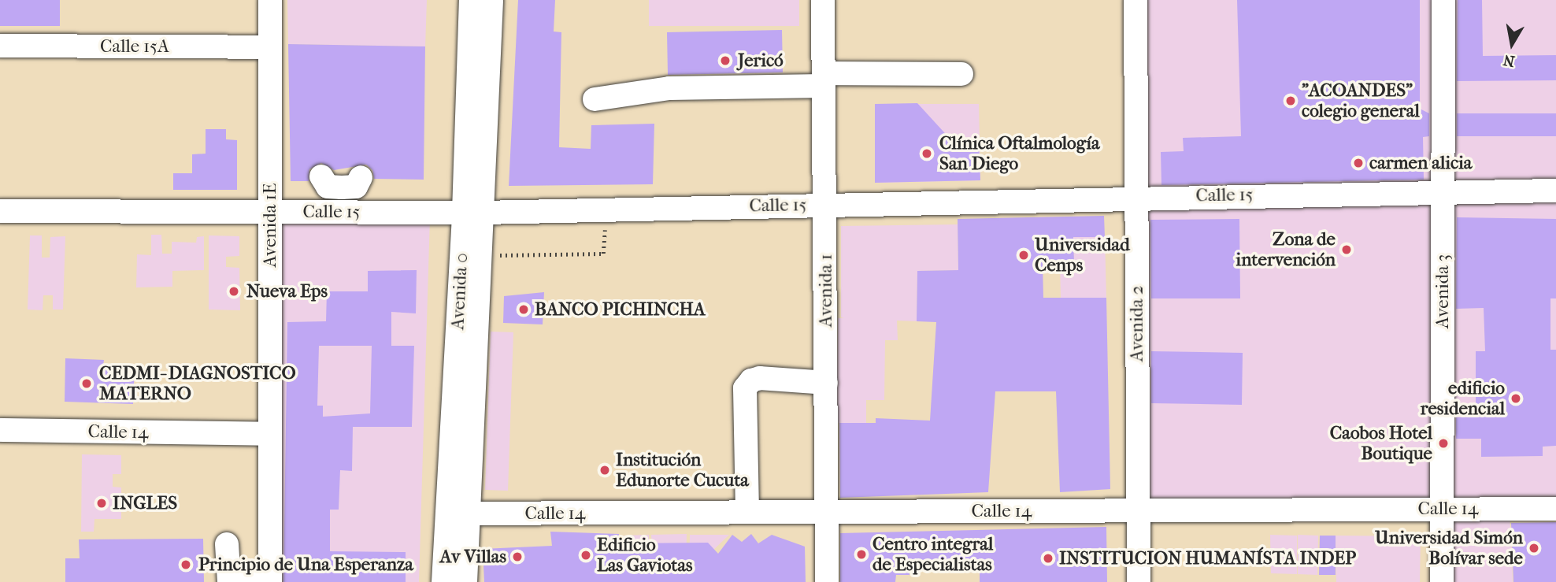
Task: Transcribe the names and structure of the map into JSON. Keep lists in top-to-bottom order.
{
  "streets": {
    "street": [
      "Calle 15A",
      "Calle 15",
      "Avenida 1E",
      "Avenida 1",
      "Avenida 0",
      "Avenida 3",
      "Avenida 2",
      "Calle 14"
    ]
  },
  "crossings": [
    ["Calle 15A", "Avenida 1E"],
    ["Calle 15", "Avenida 1E"],
    ["Calle 15", "Avenida 1"],
    ["Calle 15", "Avenida 0"],
    ["Calle 15", "Avenida 3"],
    ["Calle 15", "Avenida 2"],
    ["Avenida 1E", "Calle 14"],
    ["Avenida 1", "Calle 14"],
    ["Avenida 0", "Calle 14"],
    ["Avenida 3", "Calle 14"],
    ["Avenida 2", "Calle 14"]
  ],
  "places": [
    "Jericó",
    "\"ACOANDES\" colegio general",
    "Clínica Oftalmología San Diego",
    "carmen alicia",
    "Zona de intervención",
    "Universidad Cenps",
    "Nueva Eps",
    "BANCO PICHINCHA",
    "CEDMI- DIAGNOSTICO MATERNO",
    "edificio residencial",
    "Caobos Hotel Boutique",
    "Institución Edunorte Cucuta",
    "INGLES",
    "Universidad Simón Bolívar sede",
    "Centro integral de Especialistas",
    "Edificio Las Gaviotas",
    "Av Villas",
    "INSTITUCION HUMANÍSTA INDEP",
    "Principio de Una Esperanza"
  ],
  "north": "bottom"
}
